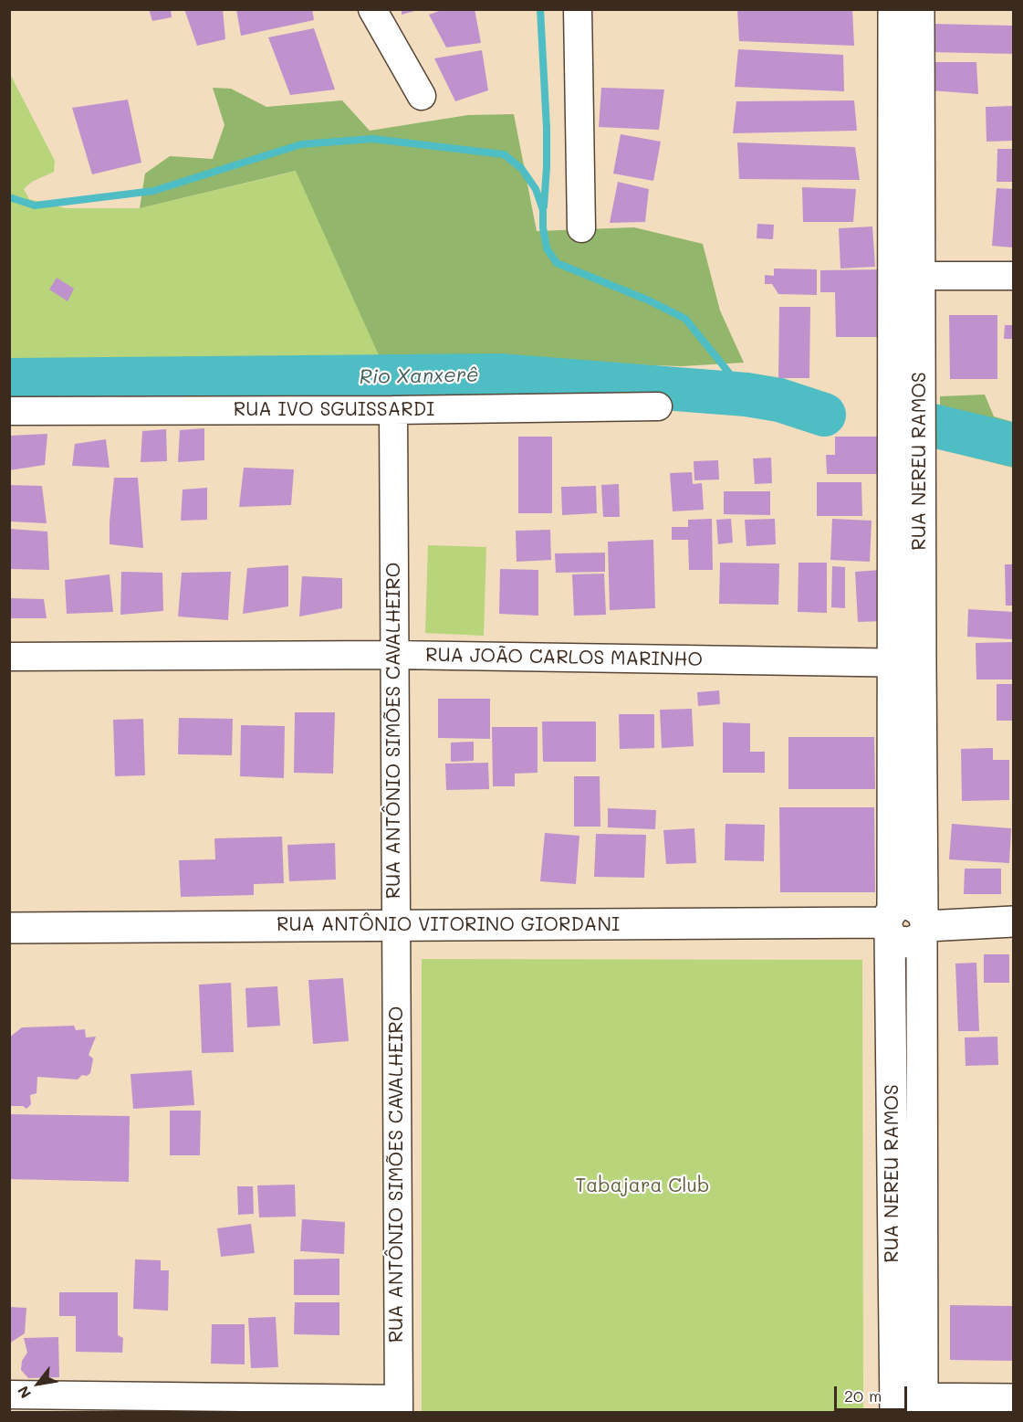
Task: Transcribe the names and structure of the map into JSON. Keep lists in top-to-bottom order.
{
  "streets": {
    "street": [
      "RUA IVO SGUISSARDI",
      "RUA NEREU RAMOS",
      "RUA JOÃO CARLOS MARINHO",
      "RUA ANTÔNIO SIMÕES CAVALHEIRO",
      "RUA ANTÔNIO VITORINO GIORDANI"
    ]
  },
  "crossings": [
    ["RUA IVO SGUISSARDI", "RUA ANTÔNIO SIMÕES CAVALHEIRO"],
    ["RUA NEREU RAMOS", "RUA JOÃO CARLOS MARINHO"],
    ["RUA NEREU RAMOS", "RUA ANTÔNIO VITORINO GIORDANI"],
    ["RUA JOÃO CARLOS MARINHO", "RUA ANTÔNIO SIMÕES CAVALHEIRO"],
    ["RUA ANTÔNIO SIMÕES CAVALHEIRO", "RUA ANTÔNIO VITORINO GIORDANI"]
  ],
  "water": ["Rio Xanxerê"],
  "parks": ["Tabajara Club"],
  "scale_bar": "20 m",
  "north": "bottom left"
}
